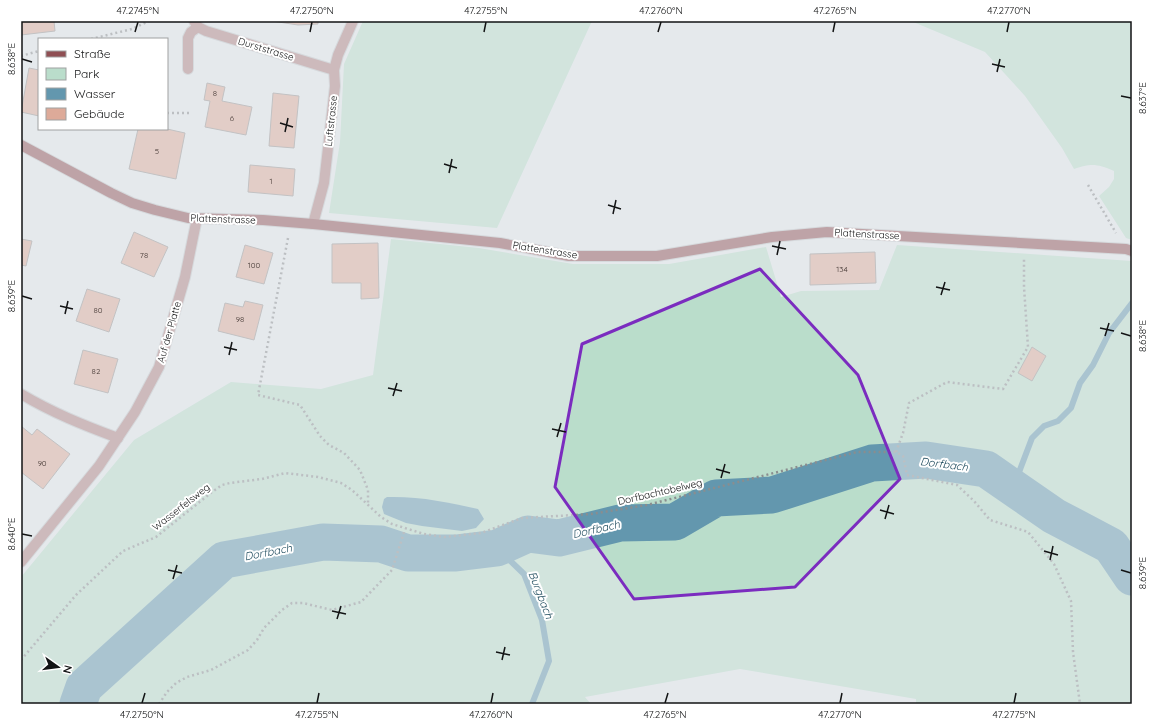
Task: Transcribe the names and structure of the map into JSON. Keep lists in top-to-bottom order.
{
  "streets": {
    "street": [
      "Durststrasse",
      "Luftstrasse",
      "Plattenstrasse",
      "Auf der Platte"
    ],
    "path": ["Dorfbachtobelweg", "Wasserfelsweg"]
  },
  "crossings": [
    ["Durststrasse", "Luftstrasse"],
    ["Luftstrasse", "Plattenstrasse"],
    ["Plattenstrasse", "Auf der Platte"],
    ["Dorfbachtobelweg", "Wasserfelsweg"]
  ],
  "water": ["Dorfbach", "Burgbach"],
  "house_numbers": [
    "8",
    "6",
    "5",
    "1",
    "78",
    "100",
    "134",
    "80",
    "98",
    "82",
    "90"
  ],
  "legend": [
    "Straße",
    "Park",
    "Wasser",
    "Gebäude"
  ],
  "north": "right",
  "coordinates": [
    "47.2745°N",
    "47.2750°N",
    "47.2755°N",
    "47.2760°N",
    "47.2765°N",
    "47.2770°N",
    "8.638°E",
    "8.637°E",
    "8.639°E",
    "8.640°E",
    "47.2775°N"
  ]
}
